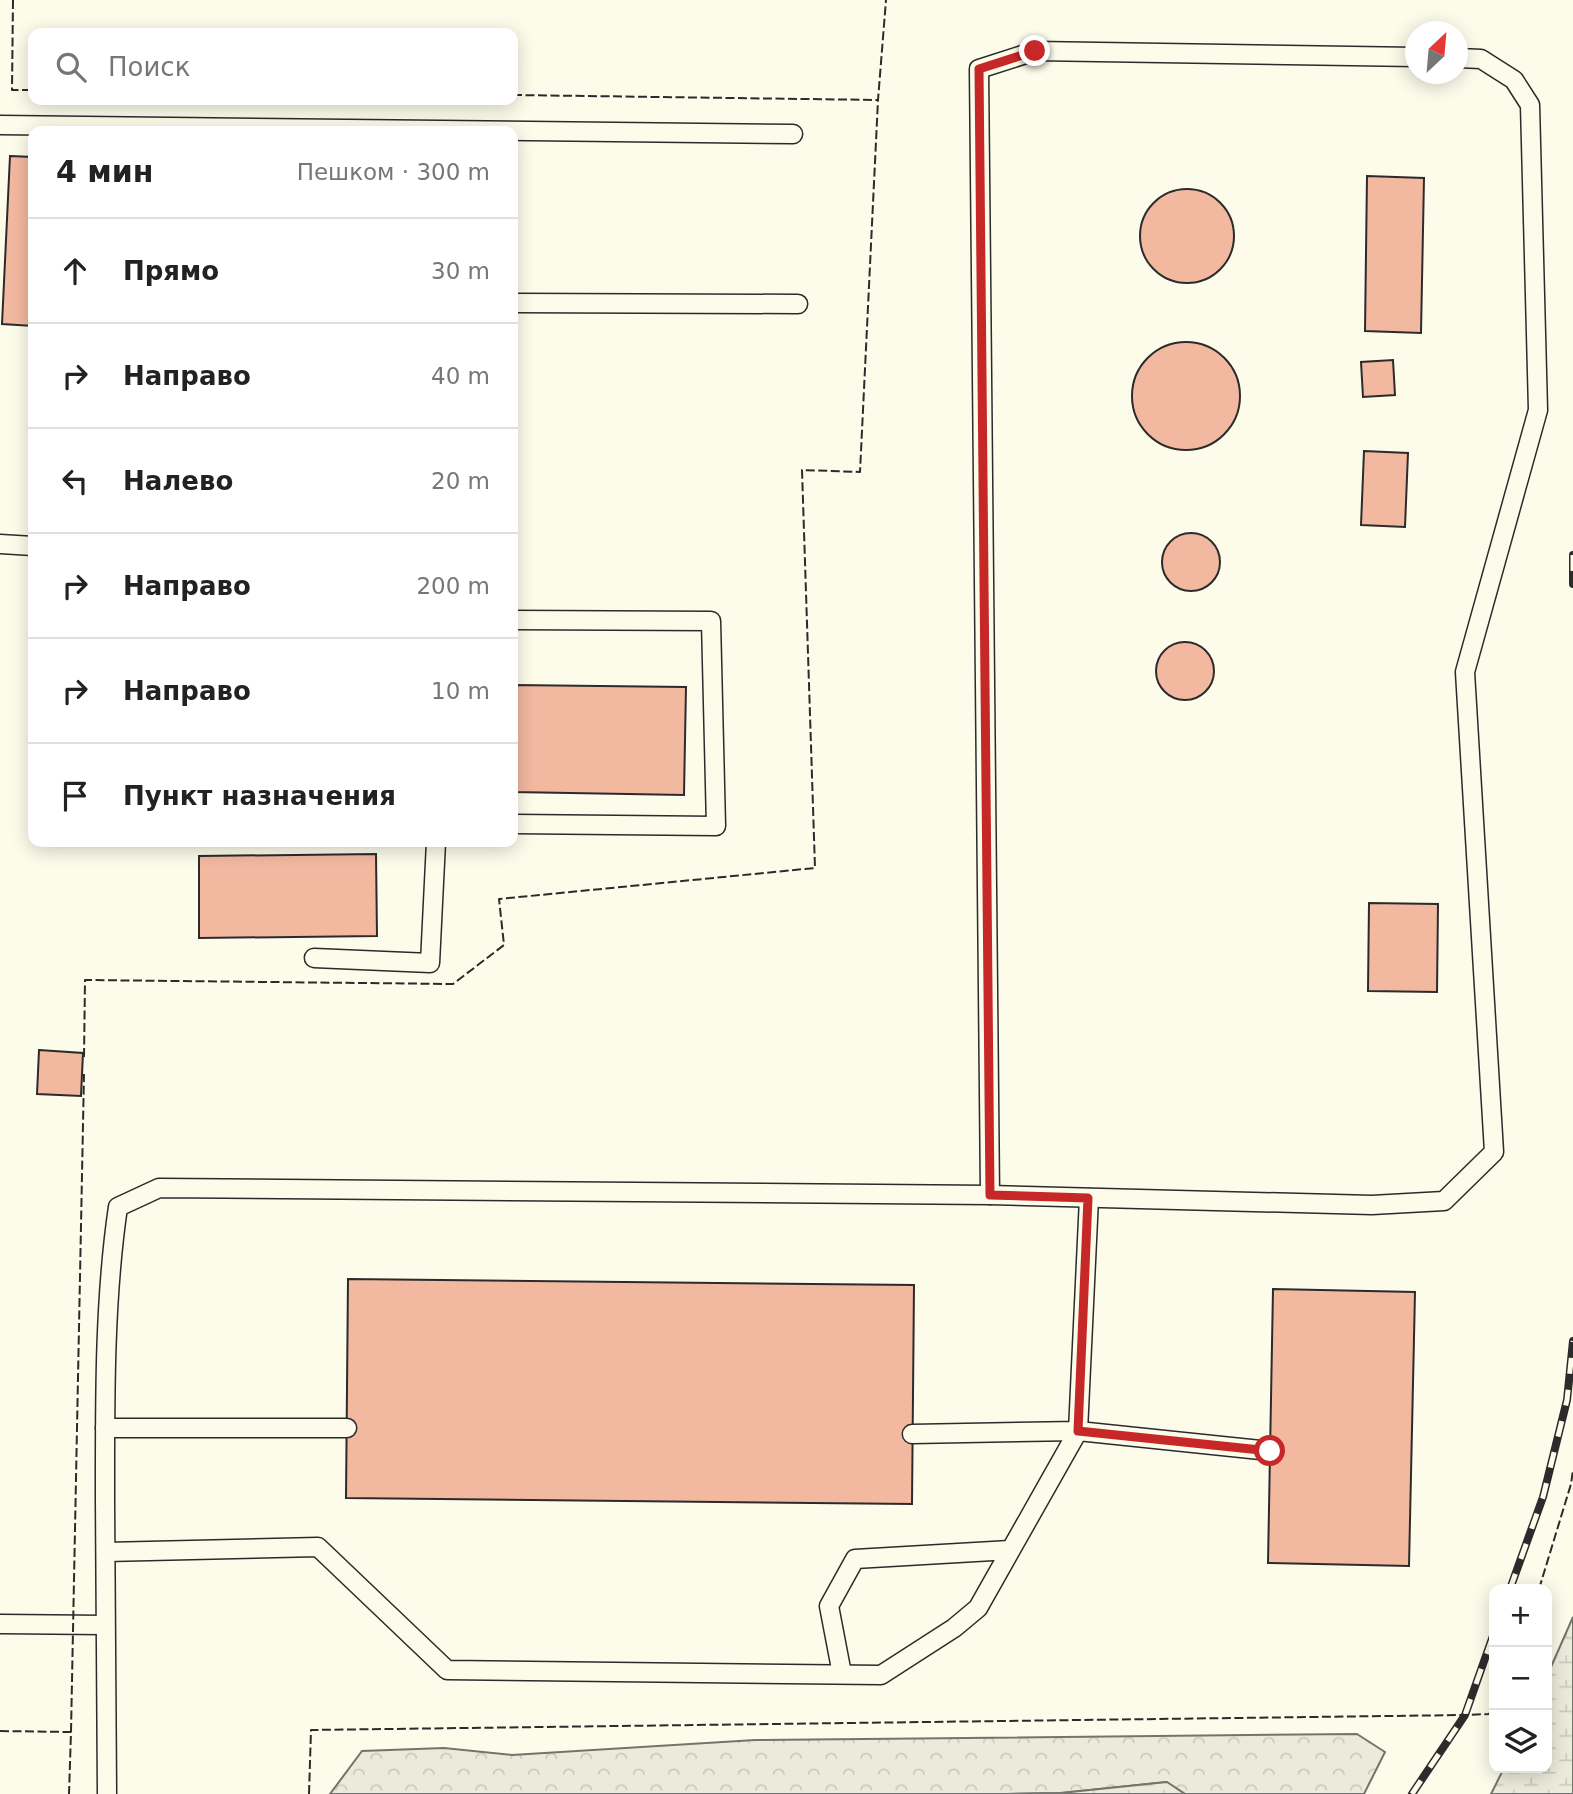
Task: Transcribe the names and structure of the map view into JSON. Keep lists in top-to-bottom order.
{
  "north": "top right",
  "page": {
    "search": "Поиск",
    "heading": ["4 мин", "Пешком · 300 m"],
    "list": [
      ["Прямо", "30 m"],
      ["Направо", "40 m"],
      ["Налево", "20 m"],
      ["Направо", "200 m"],
      ["Направо", "10 m"],
      "Пункт назначения"
    ],
    "map_buttons": ["+", "−"]
  }
}
